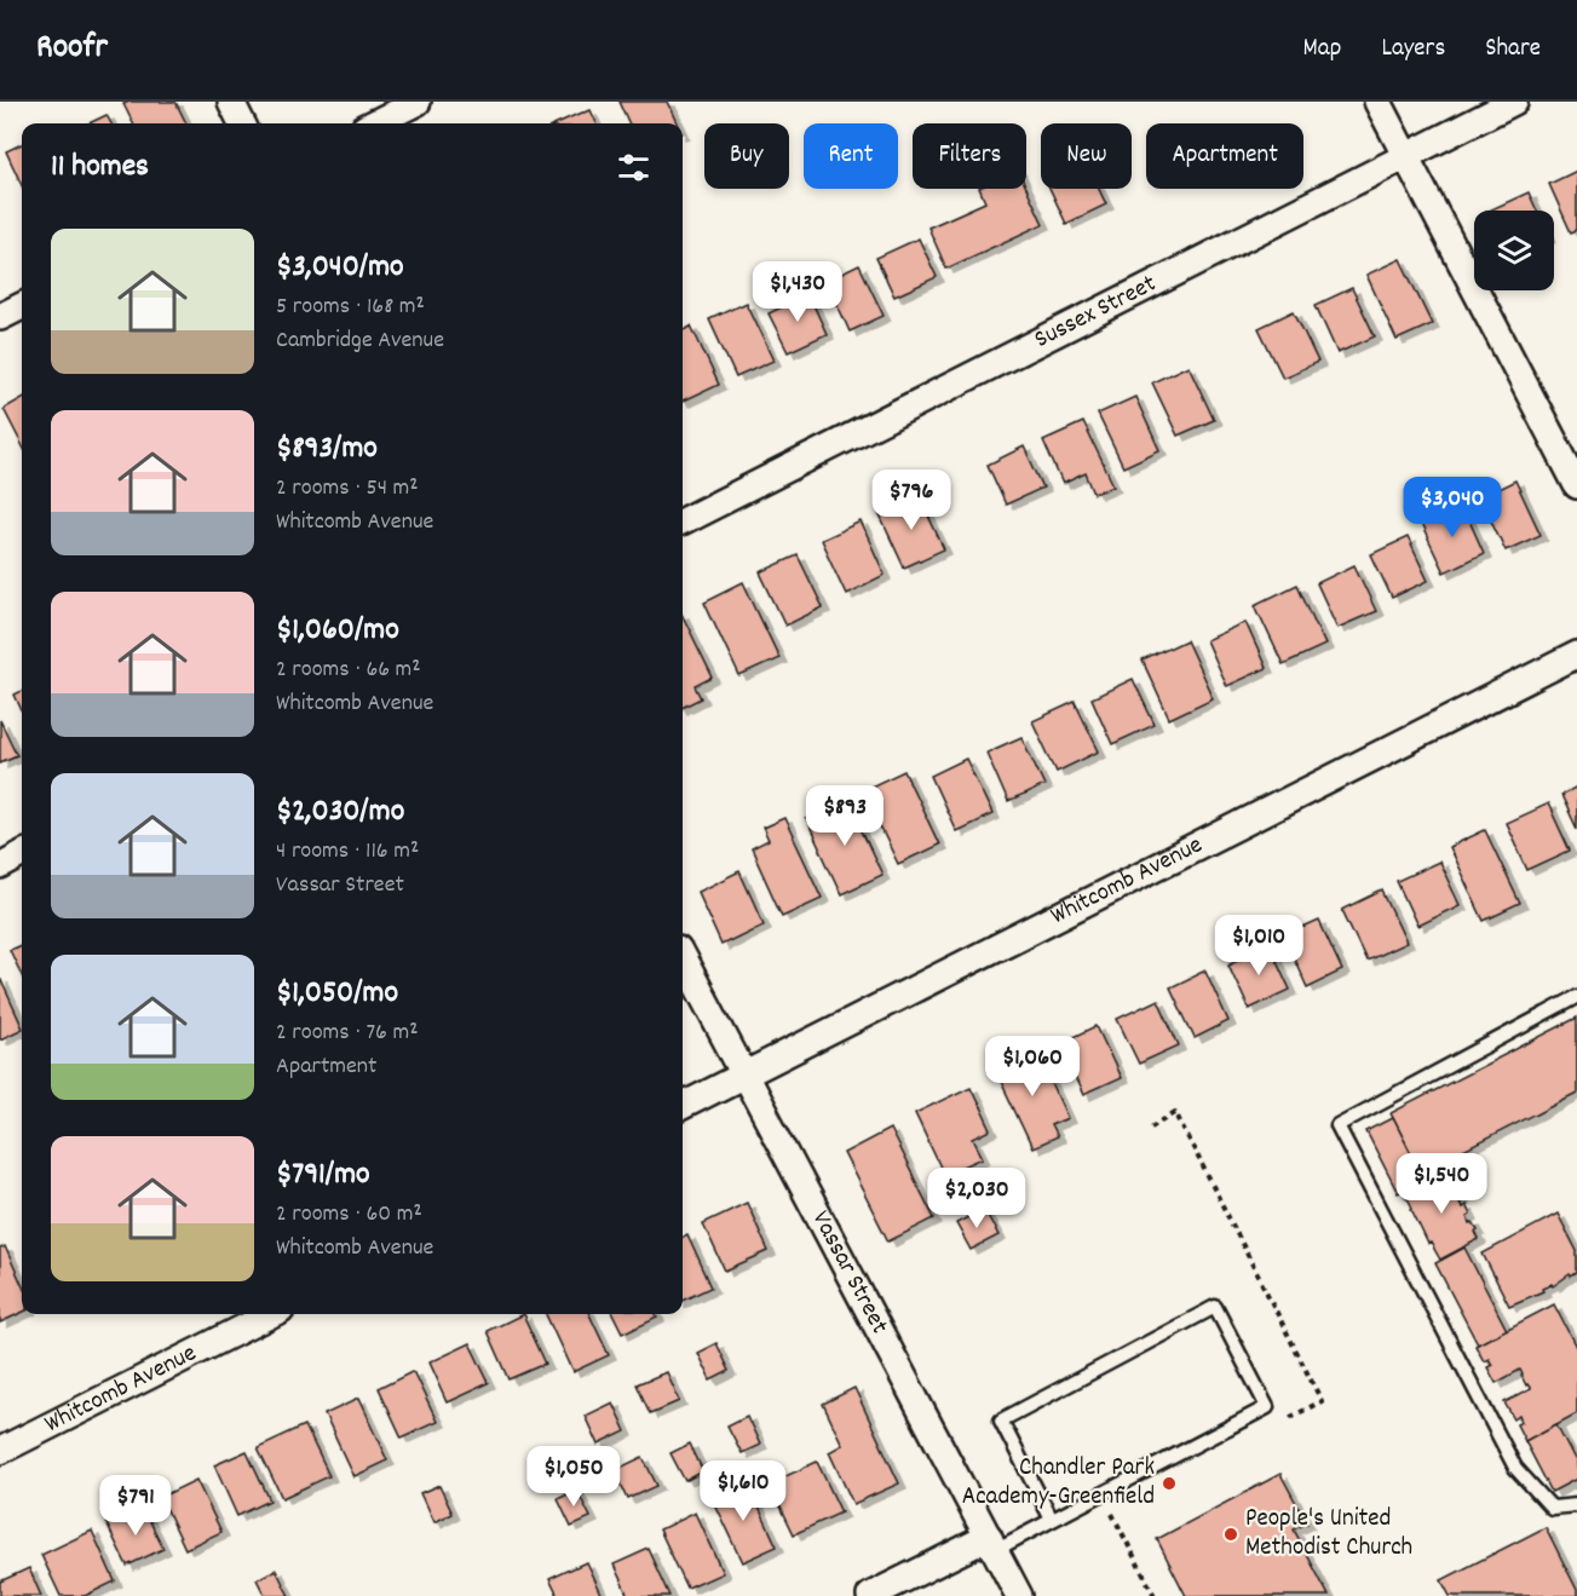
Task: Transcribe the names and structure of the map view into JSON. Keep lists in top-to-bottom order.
{
  "streets": {
    "street": ["Sussex Street", "Whitcomb Avenue", "Vassar Street"]
  },
  "crossings": [
    ["Whitcomb Avenue", "Vassar Street"]
  ],
  "places": ["Chandler Park Academy-Greenfield", "People's United Methodist Church"],
  "page": {
    "header": "Roofr",
    "nav": ["Map", "Layers", "Share"],
    "chip": [
      "Buy",
      "Rent",
      "Filters",
      "New",
      "Apartment"
    ],
    "heading": "11 homes",
    "list": [
      {
        "name": "$3,040/mo",
        "note": "5 rooms · 168 m² · Cambridge Avenue"
      },
      {
        "name": "$893/mo",
        "note": "2 rooms · 54 m² · Whitcomb Avenue"
      },
      {
        "name": "$1,060/mo",
        "note": "2 rooms · 66 m² · Whitcomb Avenue"
      },
      {
        "name": "$2,030/mo",
        "note": "4 rooms · 116 m² · Vassar Street"
      },
      {
        "name": "$1,050/mo",
        "note": "2 rooms · 76 m² · Apartment"
      },
      {
        "name": "$791/mo",
        "note": "2 rooms · 60 m² · Whitcomb Avenue"
      }
    ],
    "price": [
      "$1,430",
      "$796",
      "$3,040",
      "$893",
      "$1,010",
      "$1,060",
      "$1,540",
      "$2,030",
      "$1,050",
      "$1,610",
      "$791"
    ]
  }
}
